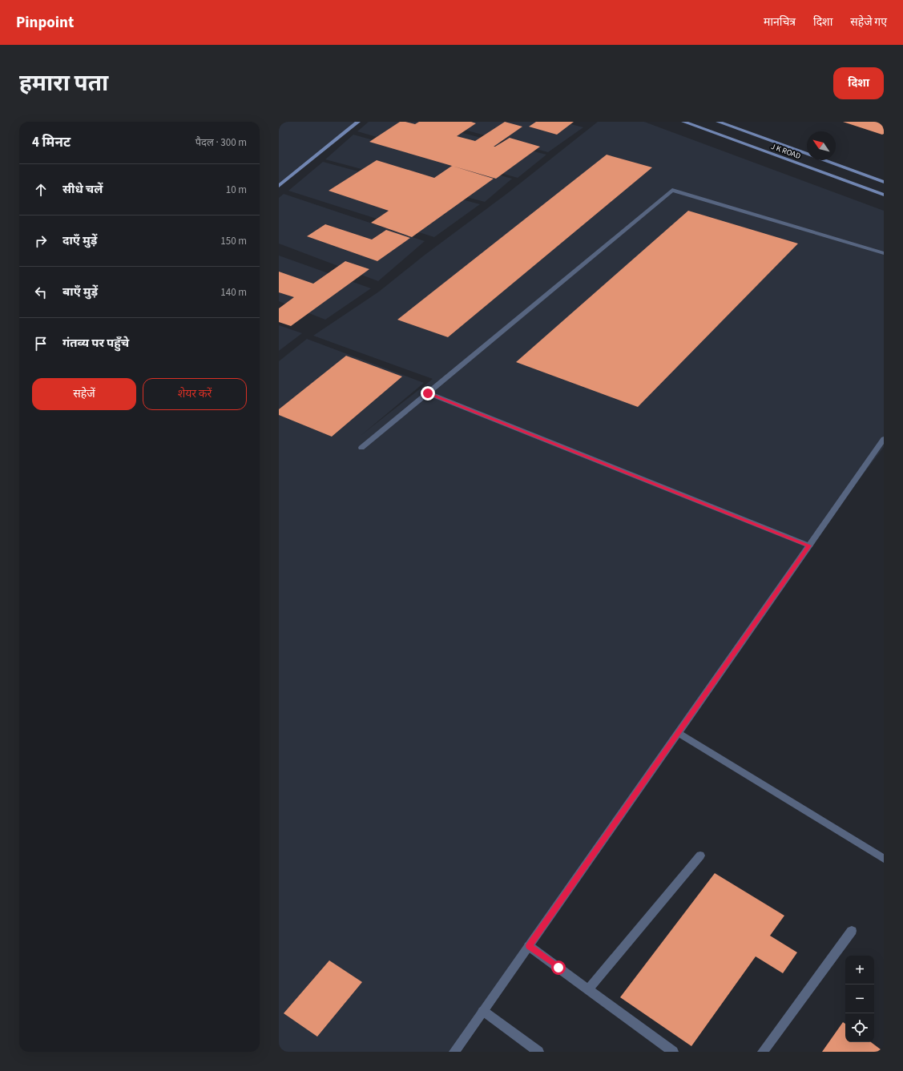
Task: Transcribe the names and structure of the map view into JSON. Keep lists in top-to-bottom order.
{
  "streets": {
    "main road": ["J K ROAD"]
  },
  "north": "top left",
  "page": {
    "header": "Pinpoint",
    "nav": ["मानचित्र", "दिशा", "सहेजे गए"],
    "title": "हमारा पता",
    "buttons": [
      "दिशा",
      ["सहेजें", "शेयर करें"]
    ],
    "heading": ["4 मिनट", "पैदल · 300 m"],
    "list": [
      ["सीधे चलें", "10 m"],
      ["दाएँ मुड़ें", "150 m"],
      ["बाएँ मुड़ें", "140 m"],
      "गंतव्य पर पहुँचे"
    ],
    "map_buttons": ["+", "−"]
  }
}
